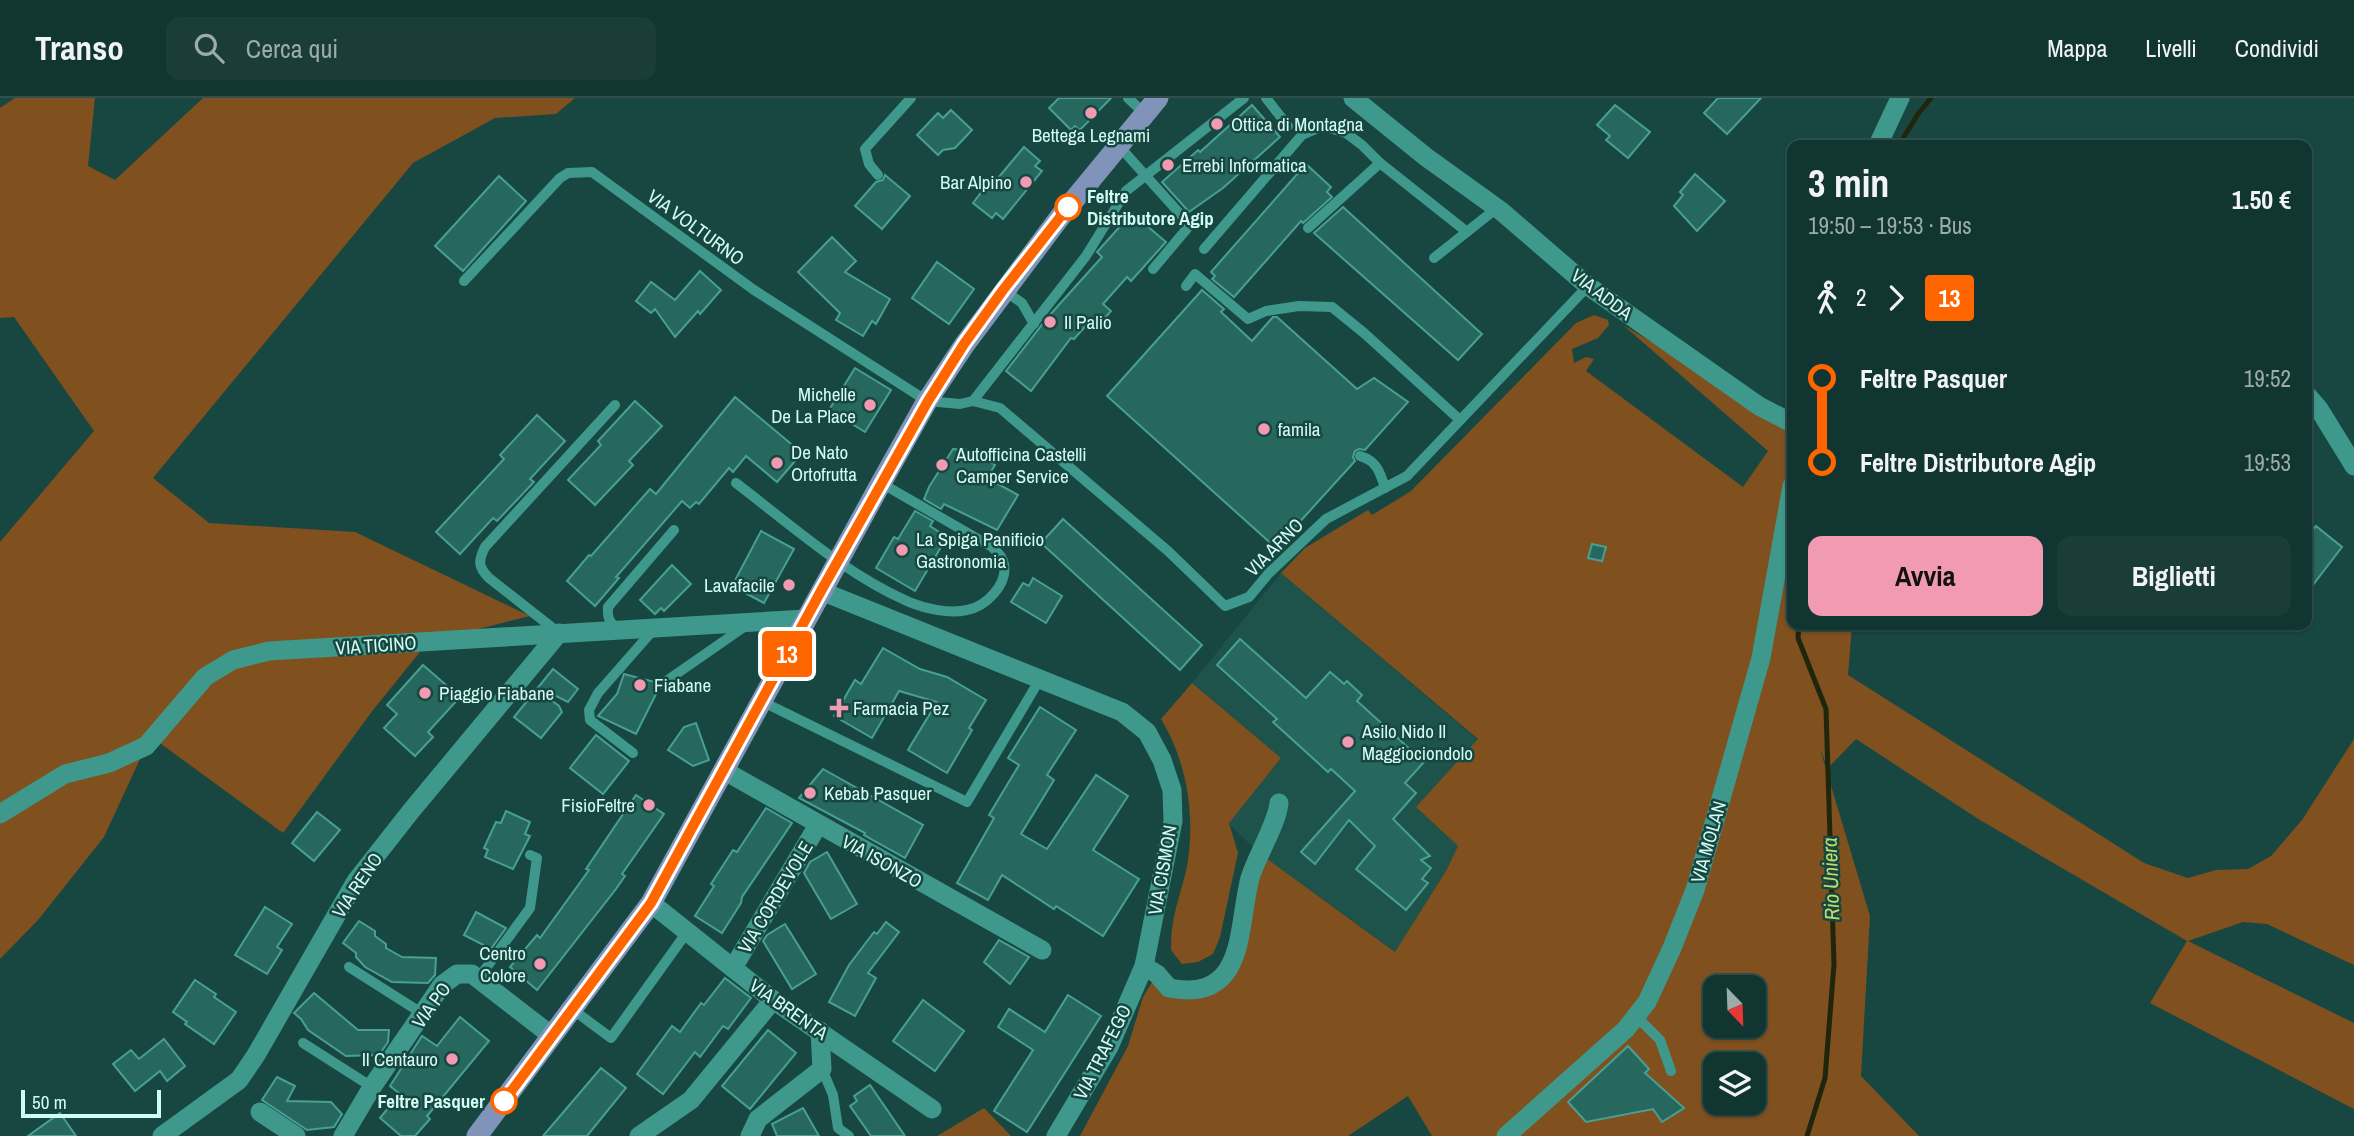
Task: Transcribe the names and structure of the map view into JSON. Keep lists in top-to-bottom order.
{
  "streets": {
    "street": [
      "VIA ADDA",
      "VIA TICINO",
      "VIA MOLAN",
      "VIA ISONZO",
      "VIA CISMON",
      "VIA RENO",
      "VIA CORDEVOLE",
      "VIA PO",
      "VIA BRENTA",
      "VIA TRAFEGO"
    ],
    "lane": ["VIA VOLTURNO", "VIA ARNO"]
  },
  "crossings": [
    ["VIA VOLTURNO", "VIA ARNO"],
    ["VIA ADDA", "VIA ARNO"],
    ["VIA TICINO", "VIA RENO"],
    ["VIA ISONZO", "VIA CORDEVOLE"],
    ["VIA CISMON", "VIA TRAFEGO"],
    ["VIA CORDEVOLE", "VIA BRENTA"]
  ],
  "water": ["Rio Uniera"],
  "places": {
    "other": [
      "Bettega Legnami",
      "Ottica di Montagna",
      "Errebi Informatica",
      "Bar Alpino",
      "Feltre Distributore Agip",
      "Il Palio",
      "Michelle De La Place",
      "famila",
      "De Nato Ortofrutta",
      "Autofficina Castelli Camper Service",
      "La Spiga Panificio Gastronomia",
      "Lavafacile",
      "Fiabane",
      "Piaggio Fiabane",
      "Asilo Nido Il Maggiociondolo",
      "Kebab Pasquer",
      "FisioFeltre",
      "Centro Colore",
      "Il Centauro",
      "Feltre Pasquer"
    ],
    "health": ["Farmacia Pez"]
  },
  "lines": ["bus line 13"],
  "scale_bar": "50 m",
  "north": "bottom right",
  "page": {
    "header": "Transo",
    "search": "Cerca qui",
    "nav": ["Mappa", "Livelli", "Condividi"],
    "on_map": "13",
    "heading": ["3 min", "19:50 – 19:53 · Bus", "1.50 €"],
    "legs": ["2", "13"],
    "list": [
      {
        "name": "Feltre Pasquer",
        "value": "19:52"
      },
      {
        "name": "Feltre Distributore Agip",
        "value": "19:53"
      }
    ],
    "buttons": ["Avvia", "Biglietti"],
    "scale": "50 m"
  }
}
